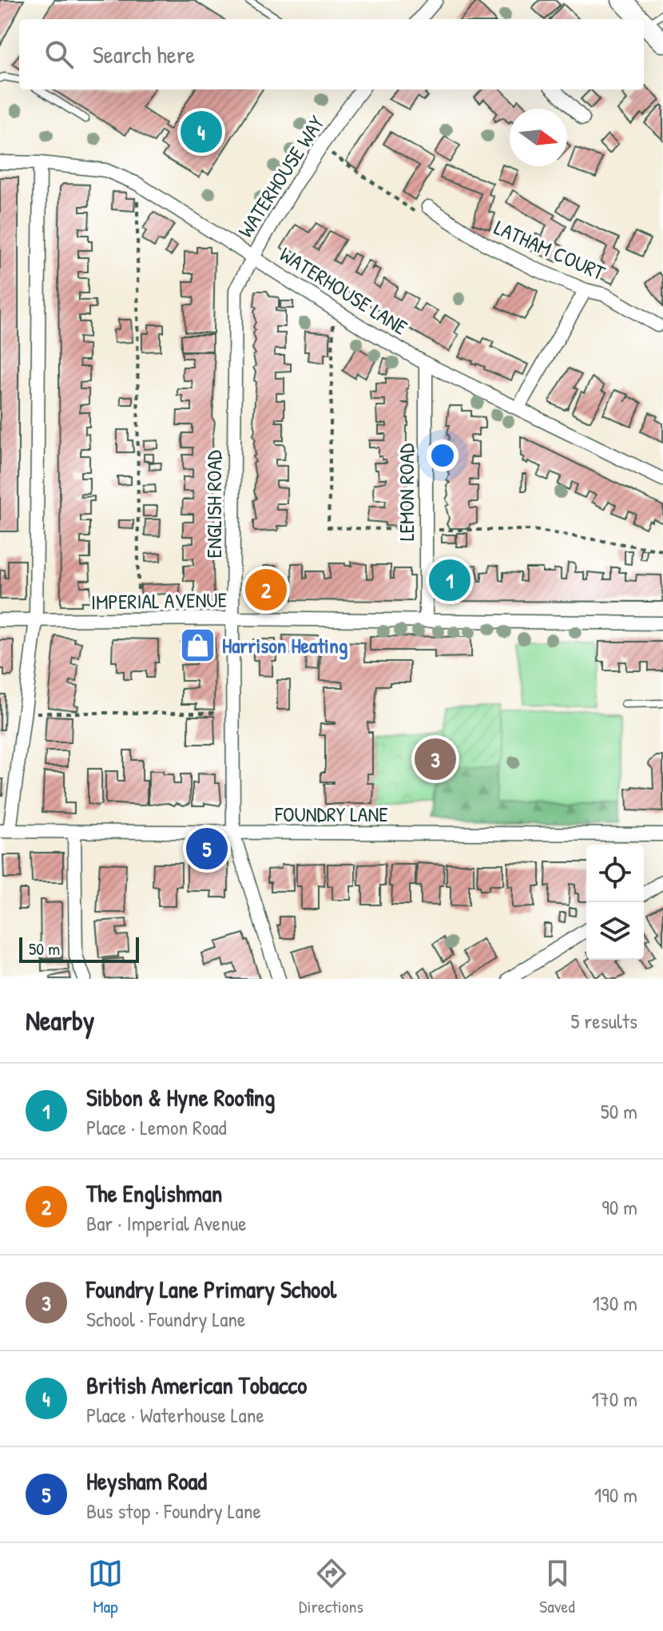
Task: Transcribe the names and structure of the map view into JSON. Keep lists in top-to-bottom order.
{
  "streets": {
    "street": [
      "WATERHOUSE WAY",
      "LATHAM COURT",
      "WATERHOUSE LANE",
      "LEMON ROAD",
      "ENGLISH ROAD",
      "IMPERIAL AVENUE",
      "FOUNDRY LANE"
    ]
  },
  "crossings": [
    ["WATERHOUSE WAY", "WATERHOUSE LANE"],
    ["WATERHOUSE WAY", "ENGLISH ROAD"],
    ["WATERHOUSE LANE", "LEMON ROAD"],
    ["WATERHOUSE LANE", "ENGLISH ROAD"],
    ["LEMON ROAD", "IMPERIAL AVENUE"],
    ["ENGLISH ROAD", "IMPERIAL AVENUE"],
    ["ENGLISH ROAD", "FOUNDRY LANE"]
  ],
  "places": {
    "shop": ["Harrison Heating"]
  },
  "scale_bar": "50 m",
  "north": "right",
  "page": {
    "search": "Search here",
    "pins": [
      "4",
      "1",
      "2",
      "3",
      "5"
    ],
    "scale": "50 m",
    "heading": ["Nearby", "5 results"],
    "list": [
      {
        "mark": "1",
        "name": "Sibbon & Hyne Roofing",
        "note": "Place · Lemon Road",
        "value": "50 m"
      },
      {
        "mark": "2",
        "name": "The Englishman",
        "note": "Bar · Imperial Avenue",
        "value": "90 m"
      },
      {
        "mark": "3",
        "name": "Foundry Lane Primary School",
        "note": "School · Foundry Lane",
        "value": "130 m"
      },
      {
        "mark": "4",
        "name": "British American Tobacco",
        "note": "Place · Waterhouse Lane",
        "value": "170 m"
      },
      {
        "mark": "5",
        "name": "Heysham Road",
        "note": "Bus stop · Foundry Lane",
        "value": "190 m"
      }
    ],
    "nav": ["Map", "Directions", "Saved"]
  }
}
